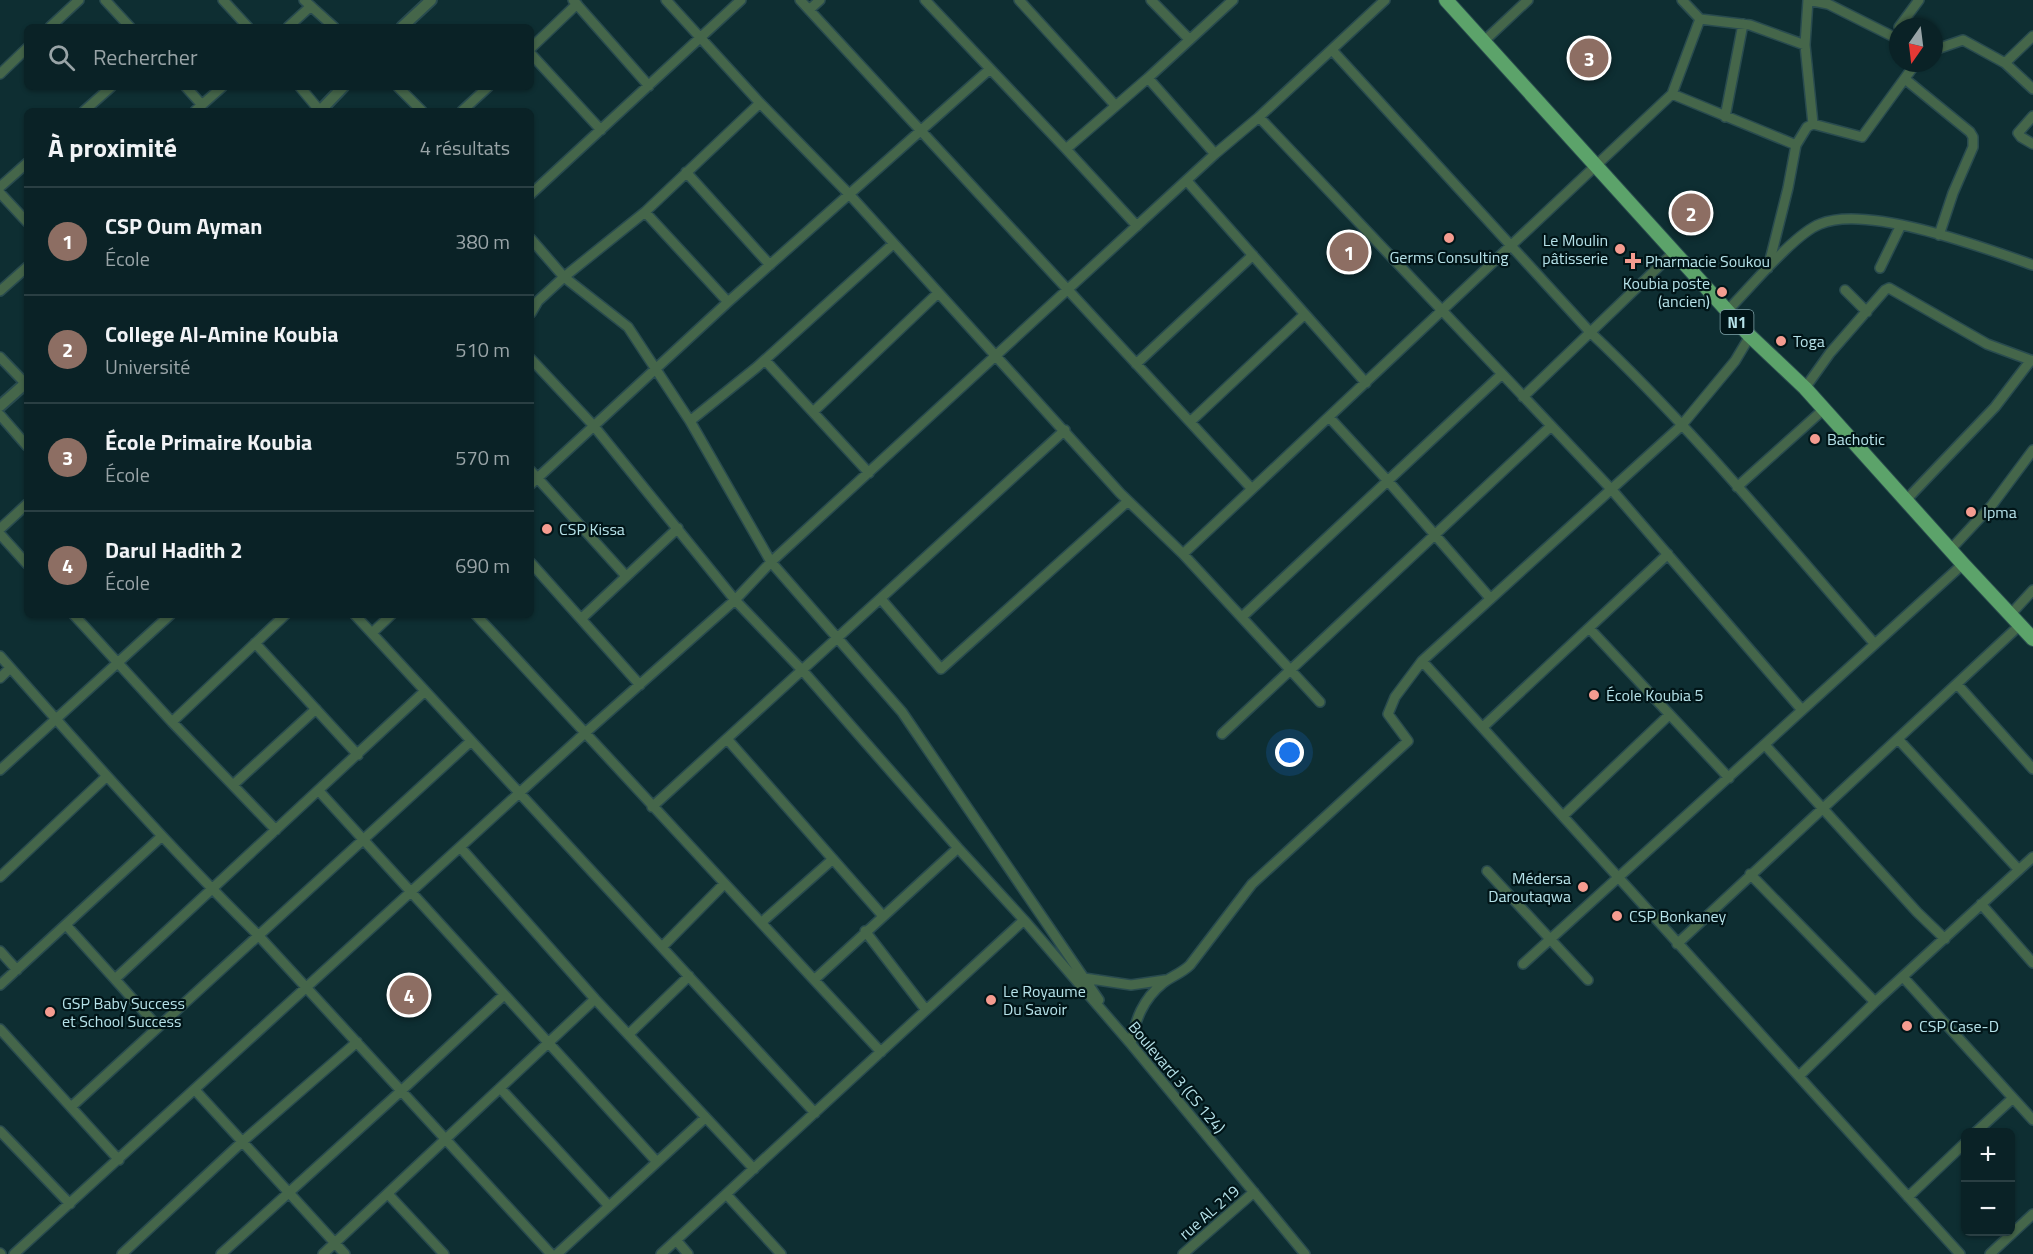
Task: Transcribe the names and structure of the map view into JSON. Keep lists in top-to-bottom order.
{
  "streets": {
    "main road": ["N1"],
    "street": ["Boulevard 3 (CS 124)", "rue AL 219"]
  },
  "crossings": [
    ["Boulevard 3 (CS 124)", "rue AL 219"]
  ],
  "places": {
    "other": [
      "Germs Consulting",
      "Le Moulin pâtisserie",
      "Koubia poste (ancien)",
      "Toga",
      "Bachotic",
      "Ipma",
      "CSP Kissa",
      "École Koubia 5",
      "Médersa Daroutaqwa",
      "CSP Bonkaney",
      "Le Royaume Du Savoir",
      "GSP Baby Success et School Success",
      "CSP Case-D"
    ],
    "health": ["Pharmacie Soukou"]
  },
  "north": "bottom",
  "page": {
    "search": "Rechercher",
    "pins": [
      "3",
      "2",
      "1",
      "4"
    ],
    "heading": ["À proximité", "4 résultats"],
    "list": [
      {
        "mark": "1",
        "name": "CSP Oum Ayman",
        "note": "École",
        "value": "380 m"
      },
      {
        "mark": "2",
        "name": "College Al-Amine Koubia",
        "note": "Université",
        "value": "510 m"
      },
      {
        "mark": "3",
        "name": "École Primaire Koubia",
        "note": "École",
        "value": "570 m"
      },
      {
        "mark": "4",
        "name": "Darul Hadith 2",
        "note": "École",
        "value": "690 m"
      }
    ],
    "map_buttons": ["+", "−"]
  }
}
